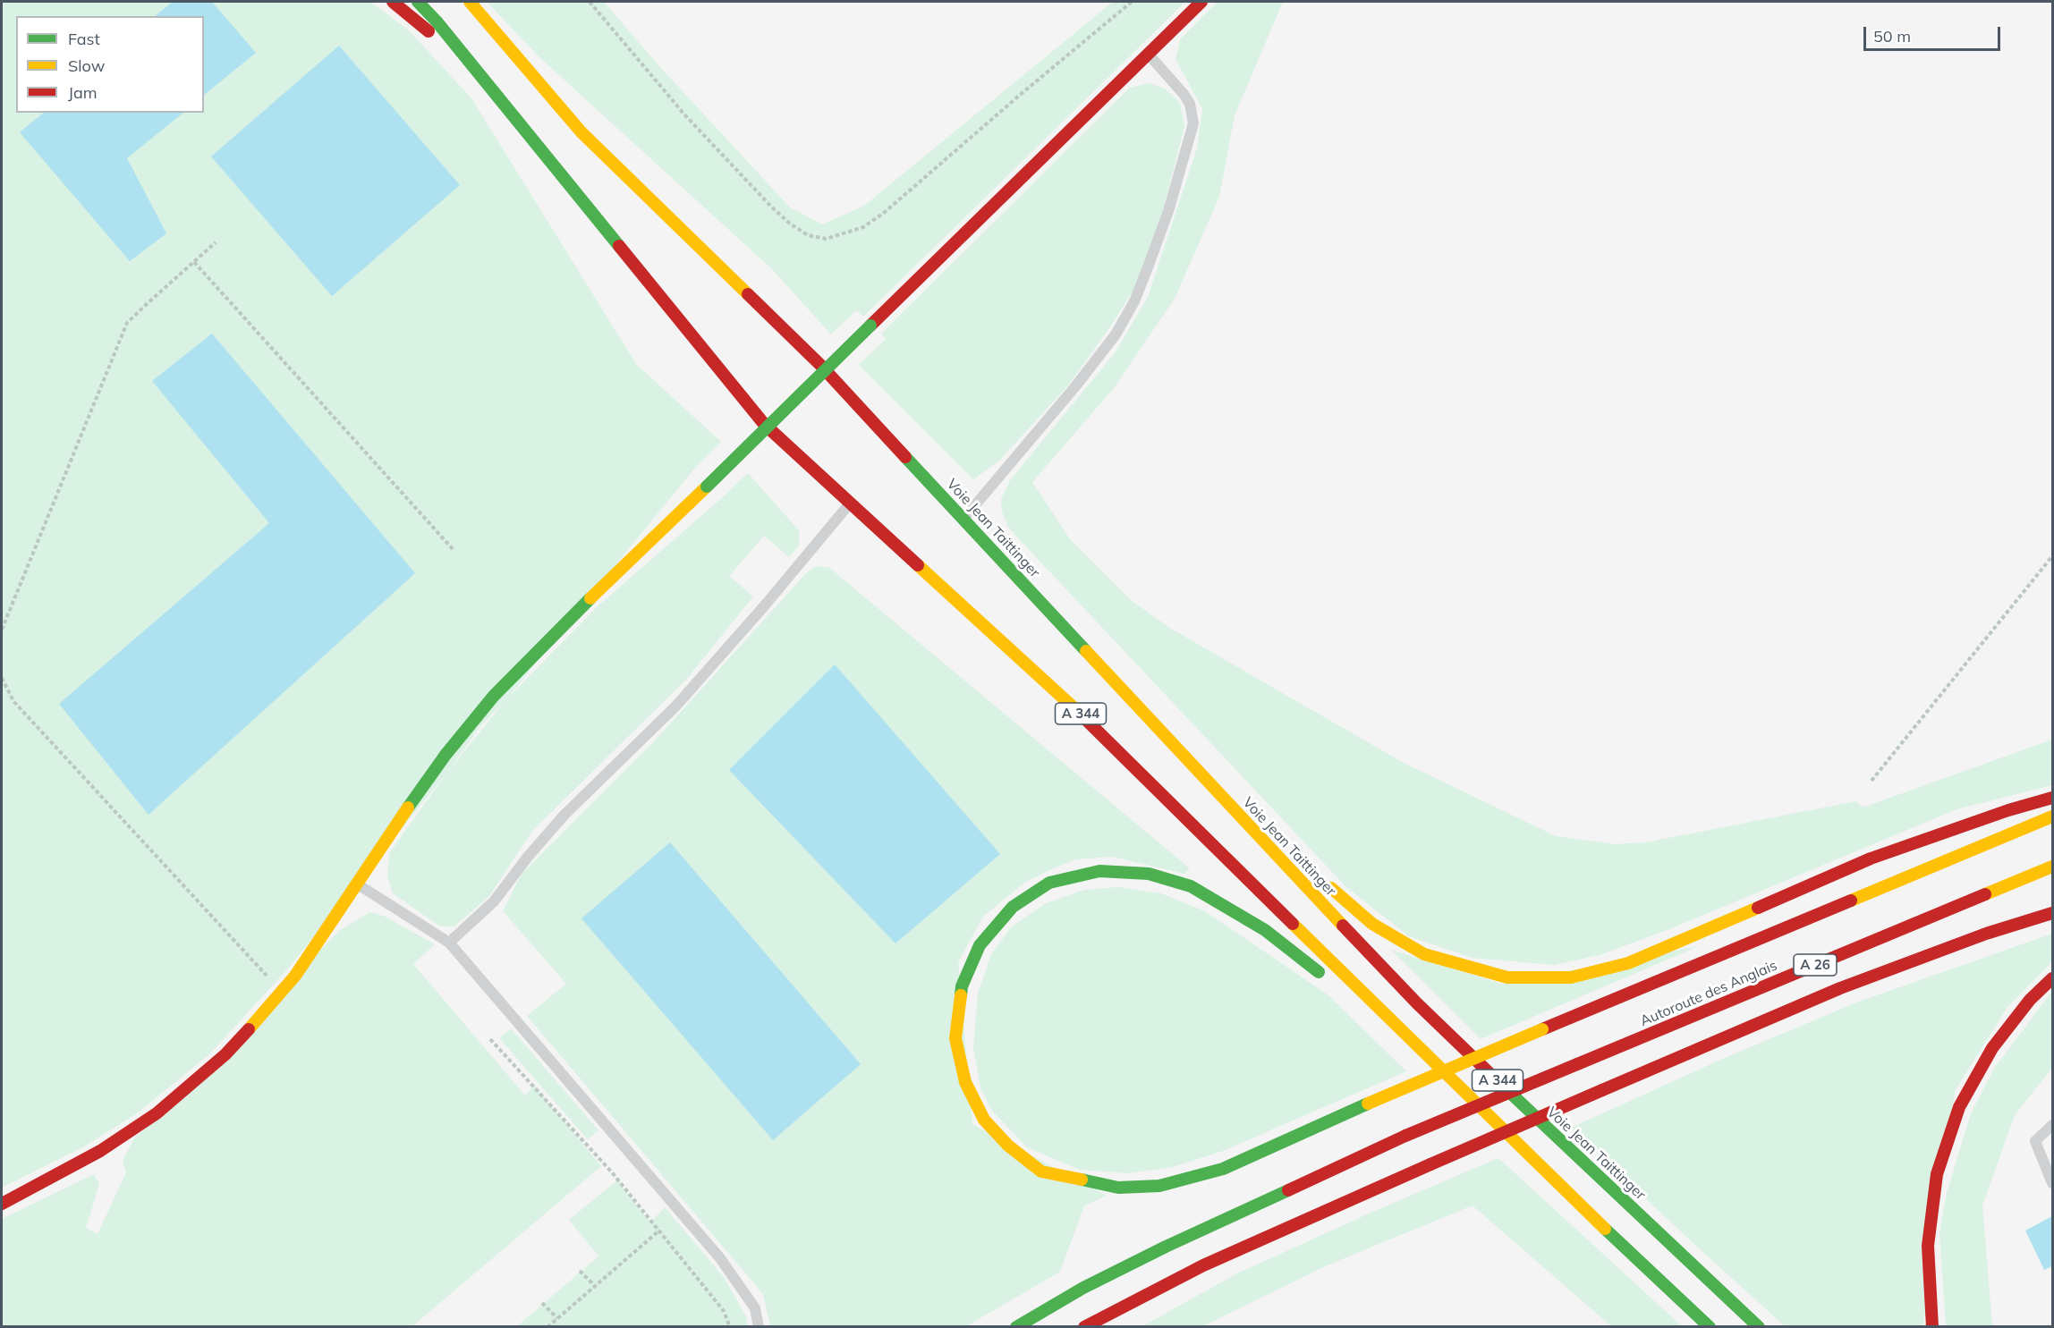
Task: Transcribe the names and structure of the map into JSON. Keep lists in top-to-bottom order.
{
  "streets": {
    "main road": [
      "Voie Jean Taittinger",
      "A 344",
      "A 26",
      "Autoroute des Anglais"
    ]
  },
  "legend": ["Fast", "Slow", "Jam"],
  "scale_bar": "50 m"
}
